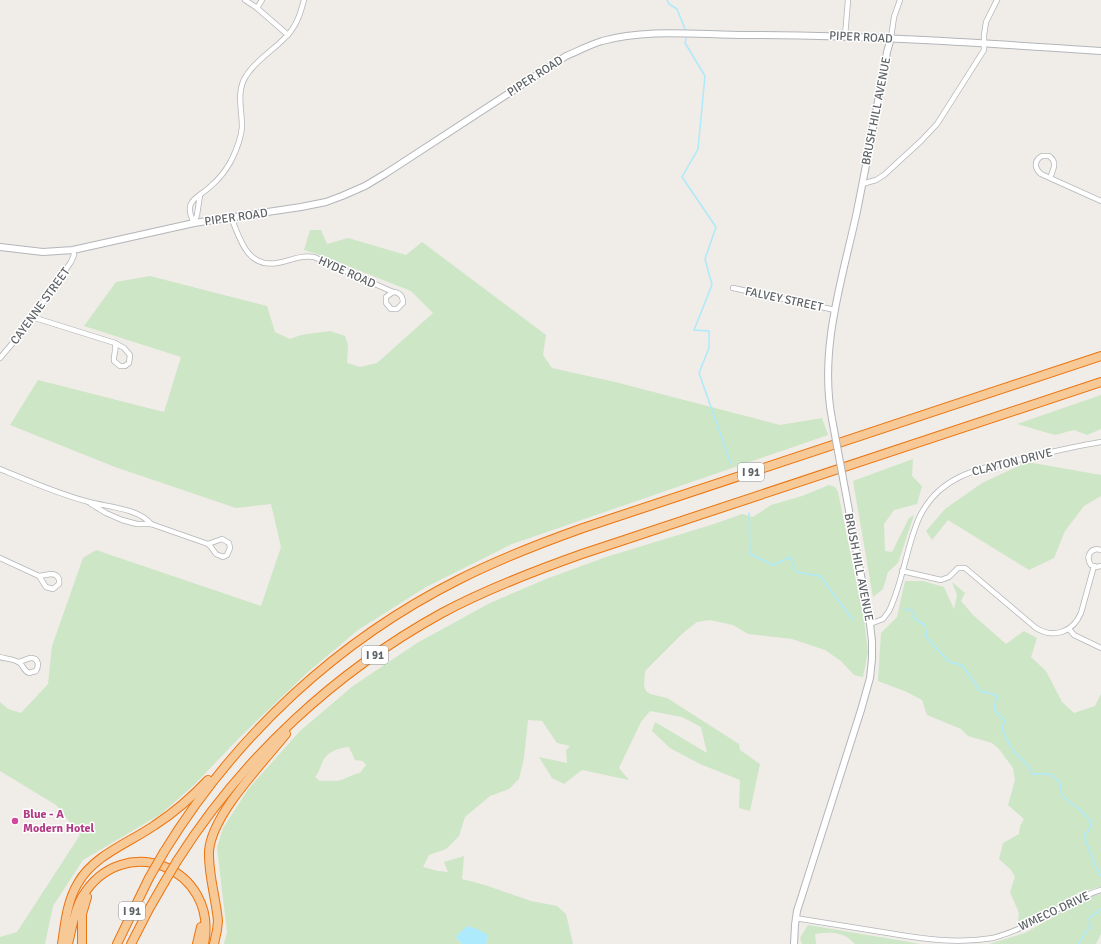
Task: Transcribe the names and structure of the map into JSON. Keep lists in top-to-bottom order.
{
  "streets": {
    "highway": ["I 91"],
    "street": [
      "PIPER ROAD",
      "BRUSH HILL AVENUE",
      "HYDE ROAD",
      "FALVEY STREET",
      "CAYENNE STREET",
      "CLAYTON DRIVE",
      "WMECO DRIVE"
    ]
  },
  "crossings": [
    ["PIPER ROAD", "BRUSH HILL AVENUE"],
    ["PIPER ROAD", "HYDE ROAD"],
    ["PIPER ROAD", "CAYENNE STREET"],
    ["BRUSH HILL AVENUE", "FALVEY STREET"],
    ["BRUSH HILL AVENUE", "CLAYTON DRIVE"],
    ["BRUSH HILL AVENUE", "WMECO DRIVE"]
  ],
  "places": ["Blue - A Modern Hotel"]
}
